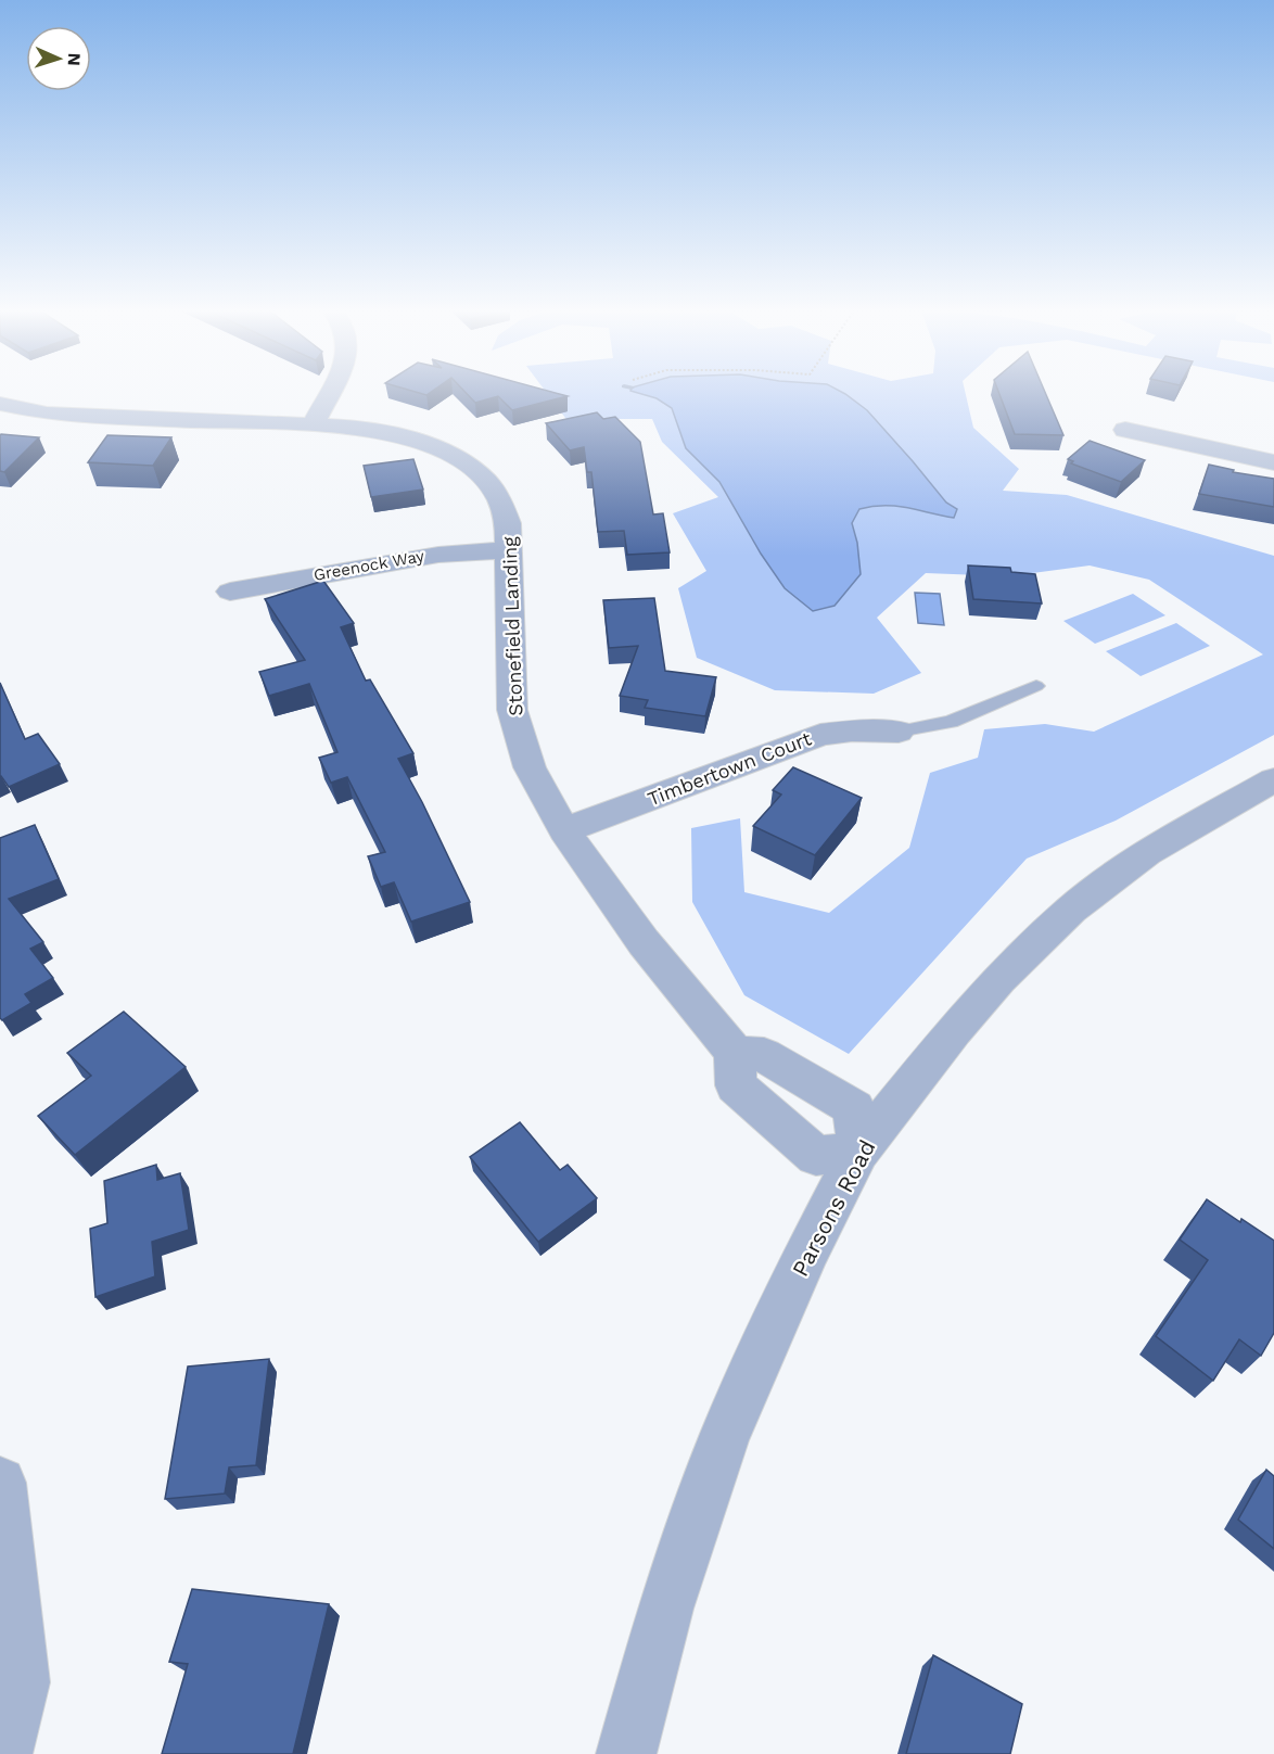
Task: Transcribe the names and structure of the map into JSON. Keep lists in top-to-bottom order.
{
  "streets": {
    "street": [
      "Greenock Way",
      "Stonefield Landing",
      "Timbertown Court",
      "Parsons Road"
    ]
  },
  "crossings": [
    ["Greenock Way", "Stonefield Landing"],
    ["Stonefield Landing", "Timbertown Court"]
  ],
  "north": "right"
}
